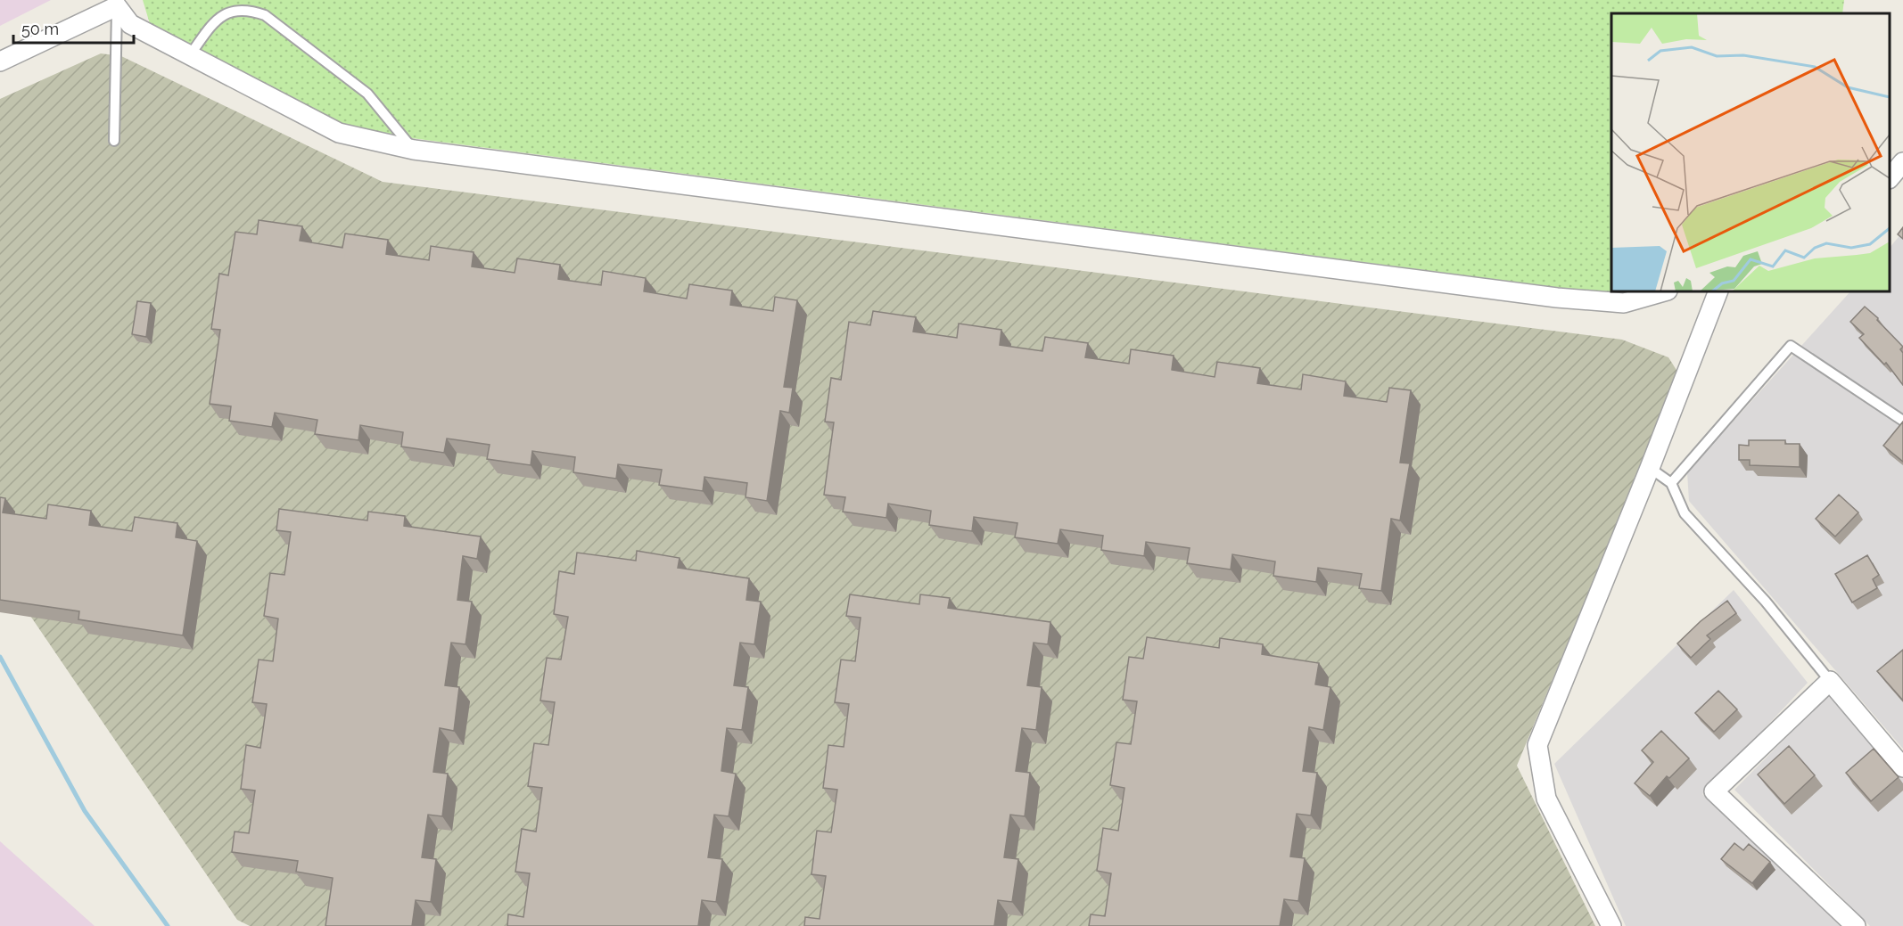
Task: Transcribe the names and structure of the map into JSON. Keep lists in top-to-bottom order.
{
  "scale_bar": "50 m"
}
